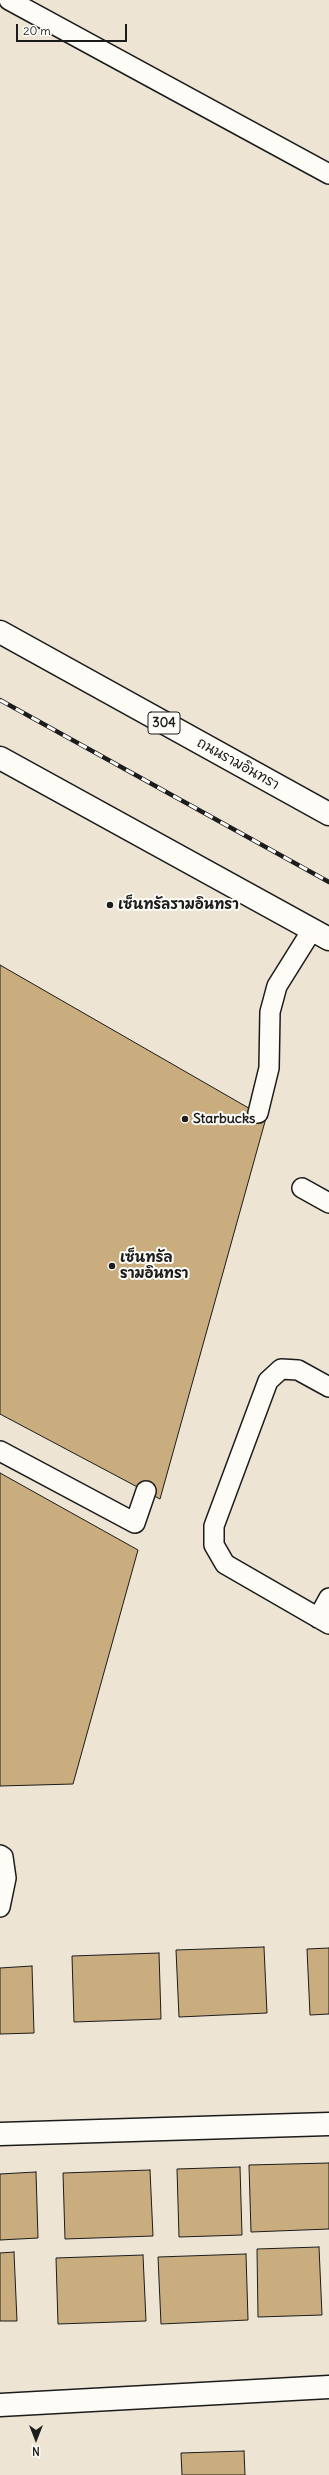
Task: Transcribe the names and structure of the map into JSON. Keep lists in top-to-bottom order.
{
  "streets": {
    "main road": ["304", "ถนนรามอินทรา"]
  },
  "places": ["เซ็นทรัลรามอินทรา", "Starbucks", "เซ็นทรัล รามอินทรา"],
  "scale_bar": "20 m",
  "north": "bottom"
}
